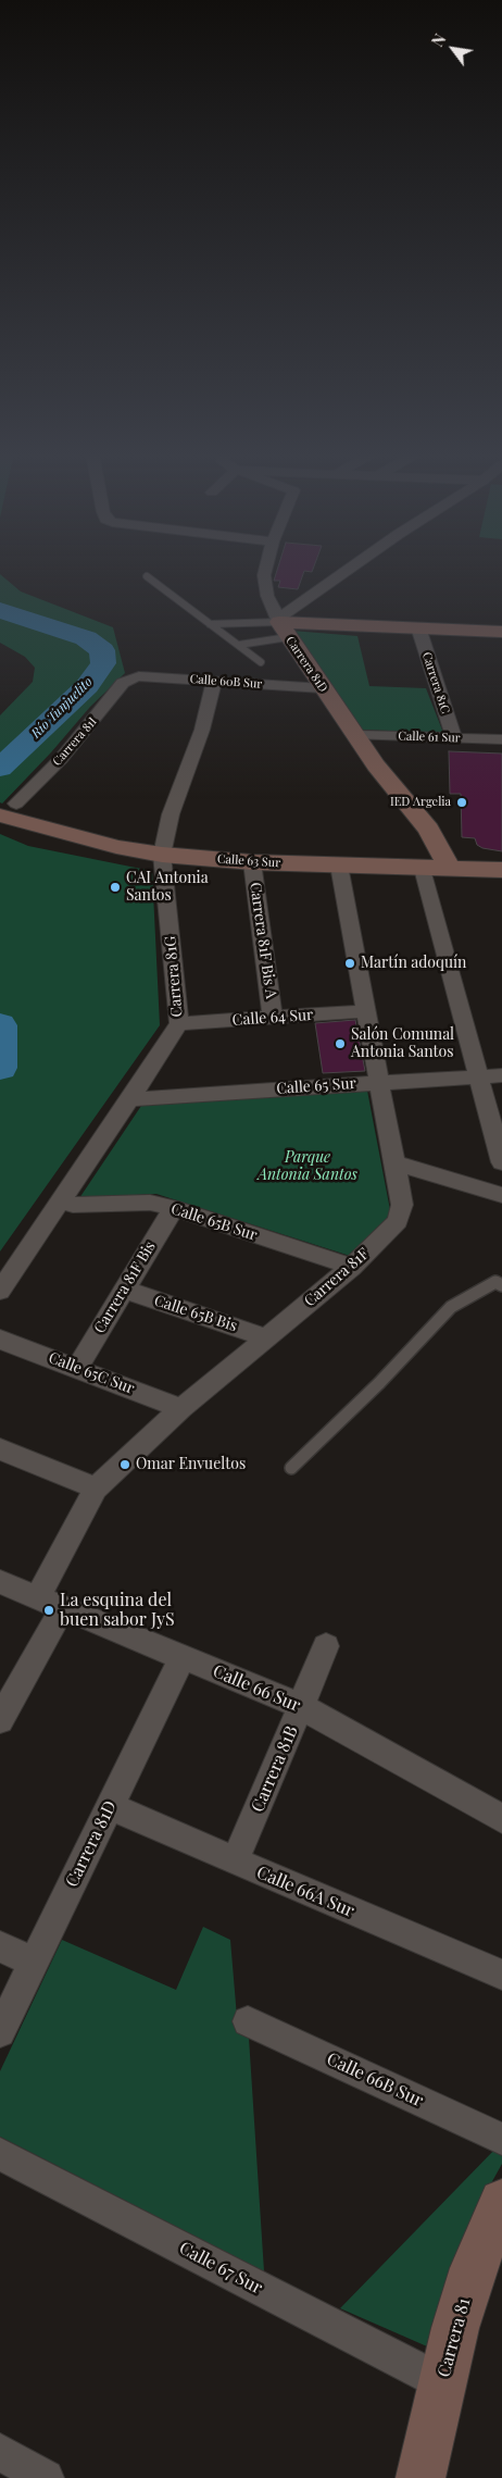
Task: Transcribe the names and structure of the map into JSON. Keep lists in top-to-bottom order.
{
  "streets": {
    "street": [
      "Carrera 81D",
      "Calle 60B Sur",
      "Carrera 81C",
      "Calle 61 Sur",
      "Carrera 81I",
      "Calle 63 Sur",
      "Carrera 81F Bis A",
      "Carrera 81G",
      "Calle 64 Sur",
      "Calle 65 Sur",
      "Calle 65B Sur",
      "Carrera 81F",
      "Carrera 81F Bis",
      "Calle 65B Bis",
      "Calle 65C Sur",
      "Calle 66 Sur",
      "Carrera 81B",
      "Calle 66A Sur",
      "Calle 66B Sur",
      "Calle 67 Sur",
      "Carrera 81"
    ]
  },
  "crossings": [
    ["Carrera 81D", "Calle 60B Sur"],
    ["Carrera 81D", "Calle 61 Sur"],
    ["Carrera 81D", "Calle 63 Sur"],
    ["Carrera 81D", "Calle 65 Sur"],
    ["Carrera 81D", "Calle 66 Sur"],
    ["Carrera 81D", "Calle 66A Sur"],
    ["Calle 60B Sur", "Carrera 81I"],
    ["Calle 60B Sur", "Carrera 81G"],
    ["Carrera 81C", "Calle 61 Sur"],
    ["Carrera 81I", "Calle 63 Sur"],
    ["Calle 63 Sur", "Carrera 81F Bis A"],
    ["Calle 63 Sur", "Carrera 81G"],
    ["Calle 63 Sur", "Carrera 81F"],
    ["Carrera 81F Bis A", "Calle 64 Sur"],
    ["Carrera 81G", "Calle 64 Sur"],
    ["Carrera 81G", "Calle 65 Sur"],
    ["Calle 64 Sur", "Carrera 81F"],
    ["Calle 65 Sur", "Carrera 81F"],
    ["Calle 65B Sur", "Carrera 81F"],
    ["Calle 65B Sur", "Carrera 81F Bis"],
    ["Carrera 81F", "Calle 65B Bis"],
    ["Carrera 81F", "Calle 65C Sur"],
    ["Carrera 81F", "Calle 66 Sur"],
    ["Carrera 81F Bis", "Calle 65B Bis"],
    ["Carrera 81F Bis", "Calle 65C Sur"],
    ["Calle 66 Sur", "Carrera 81B"],
    ["Carrera 81B", "Calle 66A Sur"],
    ["Calle 67 Sur", "Carrera 81"]
  ],
  "water": ["Río Tunjuelito"],
  "parks": ["Parque Antonia Santos"],
  "places": [
    "IED Argelia",
    "CAI Antonia Santos",
    "Martín adoquín",
    "Salón Comunal Antonia Santos",
    "Omar Envueltos",
    "La esquina del buen sabor JyS"
  ],
  "north": "top left"
}
